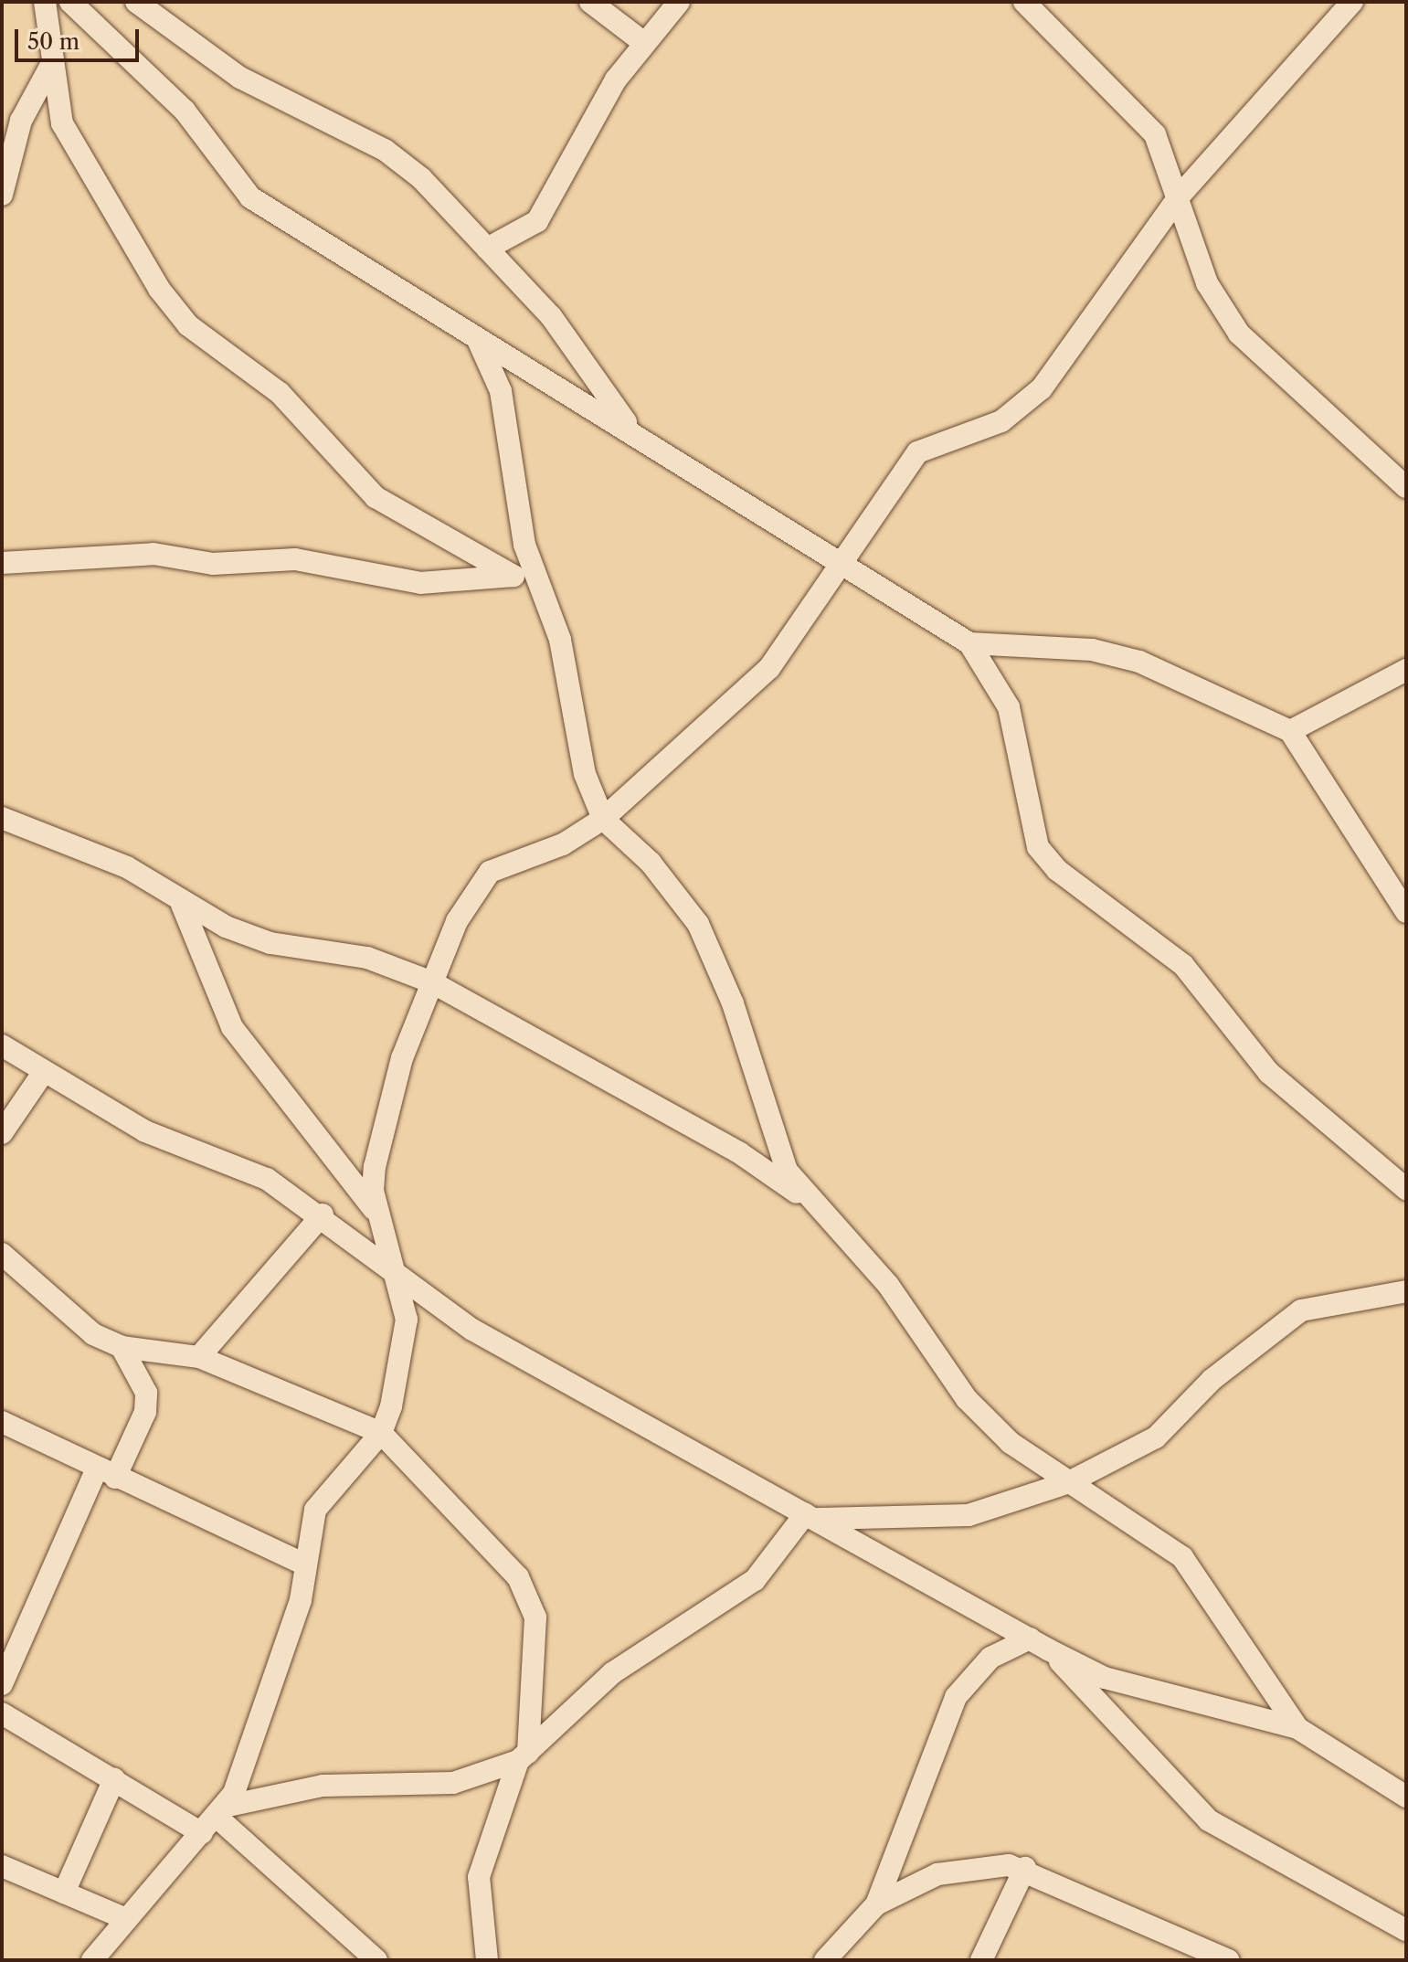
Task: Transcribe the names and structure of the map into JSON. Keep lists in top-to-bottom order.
{
  "scale_bar": "50 m"
}
